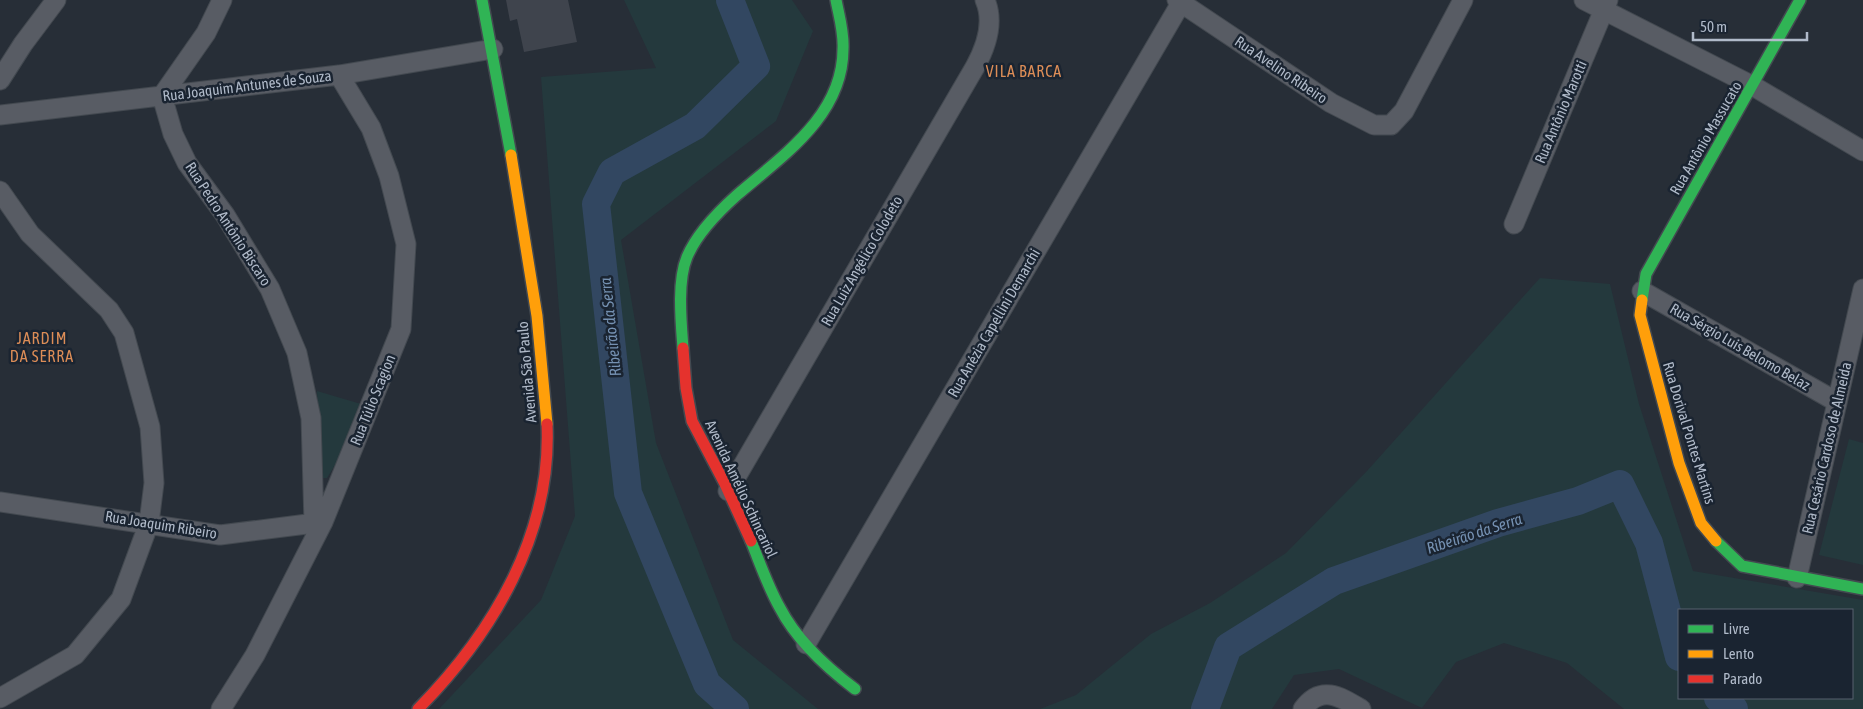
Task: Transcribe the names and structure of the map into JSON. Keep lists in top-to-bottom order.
{
  "streets": {
    "street": [
      "Rua Avelino Ribeiro",
      "Rua Joaquim Antunes de Souza",
      "Rua Antônio Marotti",
      "Rua Antônio Massucato",
      "Rua Pedro Antônio Biscaro",
      "Rua Luiz Angélico Colodeto",
      "Rua Anézia Capellini Demarchi",
      "Rua Sérgio Luis Belomo Belaz",
      "Avenida São Paulo",
      "Rua Túlio Scagion",
      "Rua Dorival Pontes Martins",
      "Rua Cesário Cardoso de Almeida",
      "Avenida Amélio Schincariol",
      "Rua Joaquim Ribeiro"
    ]
  },
  "crossings": [
    ["Rua Avelino Ribeiro", "Rua Anézia Capellini Demarchi"],
    ["Rua Joaquim Antunes de Souza", "Rua Pedro Antônio Biscaro"],
    ["Rua Joaquim Antunes de Souza", "Avenida São Paulo"],
    ["Rua Joaquim Antunes de Souza", "Rua Túlio Scagion"],
    ["Rua Antônio Massucato", "Rua Sérgio Luis Belomo Belaz"],
    ["Rua Antônio Massucato", "Rua Dorival Pontes Martins"],
    ["Rua Pedro Antônio Biscaro", "Rua Túlio Scagion"],
    ["Rua Pedro Antônio Biscaro", "Rua Joaquim Ribeiro"],
    ["Rua Luiz Angélico Colodeto", "Avenida Amélio Schincariol"],
    ["Rua Anézia Capellini Demarchi", "Avenida Amélio Schincariol"],
    ["Rua Sérgio Luis Belomo Belaz", "Rua Dorival Pontes Martins"],
    ["Rua Sérgio Luis Belomo Belaz", "Rua Cesário Cardoso de Almeida"],
    ["Rua Túlio Scagion", "Rua Joaquim Ribeiro"],
    ["Rua Dorival Pontes Martins", "Rua Cesário Cardoso de Almeida"]
  ],
  "districts": ["VILA BARCA", "JARDIM DA SERRA"],
  "water": ["Ribeirão da Serra"],
  "legend": ["Livre", "Lento", "Parado"],
  "scale_bar": "50 m"
}
